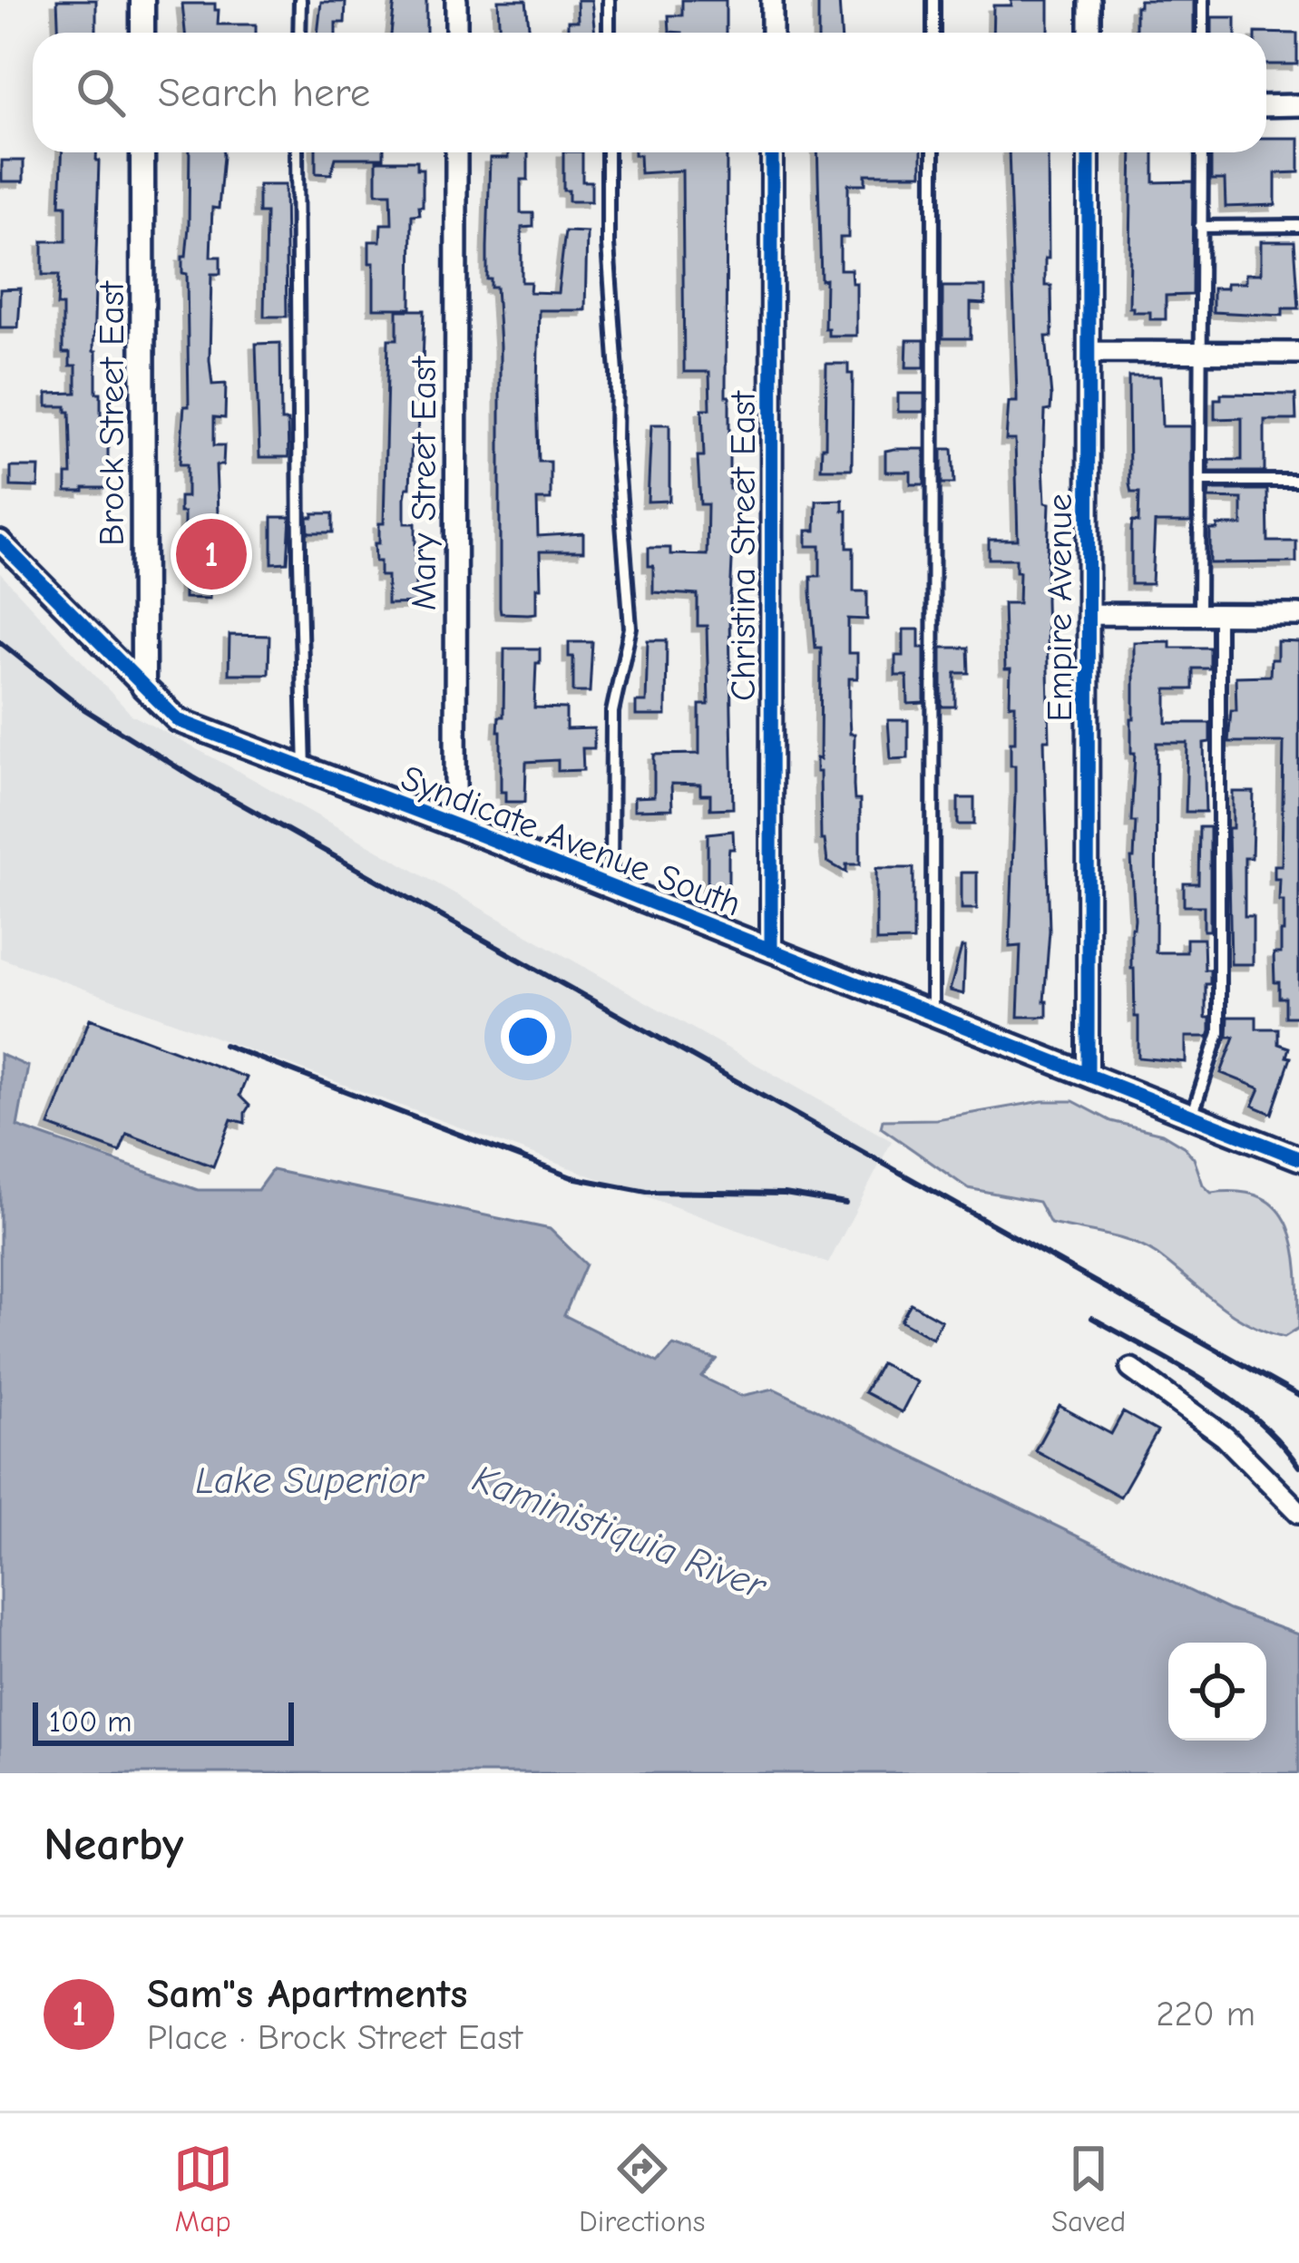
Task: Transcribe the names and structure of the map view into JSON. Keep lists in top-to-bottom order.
{
  "streets": {
    "street": [
      "Brock Street East",
      "Mary Street East",
      "Christina Street East",
      "Empire Avenue",
      "Syndicate Avenue South"
    ]
  },
  "crossings": [
    ["Brock Street East", "Syndicate Avenue South"],
    ["Mary Street East", "Syndicate Avenue South"],
    ["Christina Street East", "Syndicate Avenue South"],
    ["Empire Avenue", "Syndicate Avenue South"]
  ],
  "water": ["Lake Superior", "Kaministiquia River"],
  "scale_bar": "100 m",
  "page": {
    "search": "Search here",
    "pins": "1",
    "scale": "100 m",
    "heading": "Nearby",
    "list": [
      {
        "mark": "1",
        "name": "Sam\"s Apartments",
        "note": "Place · Brock Street East",
        "value": "220 m"
      }
    ],
    "nav": ["Map", "Directions", "Saved"]
  }
}
